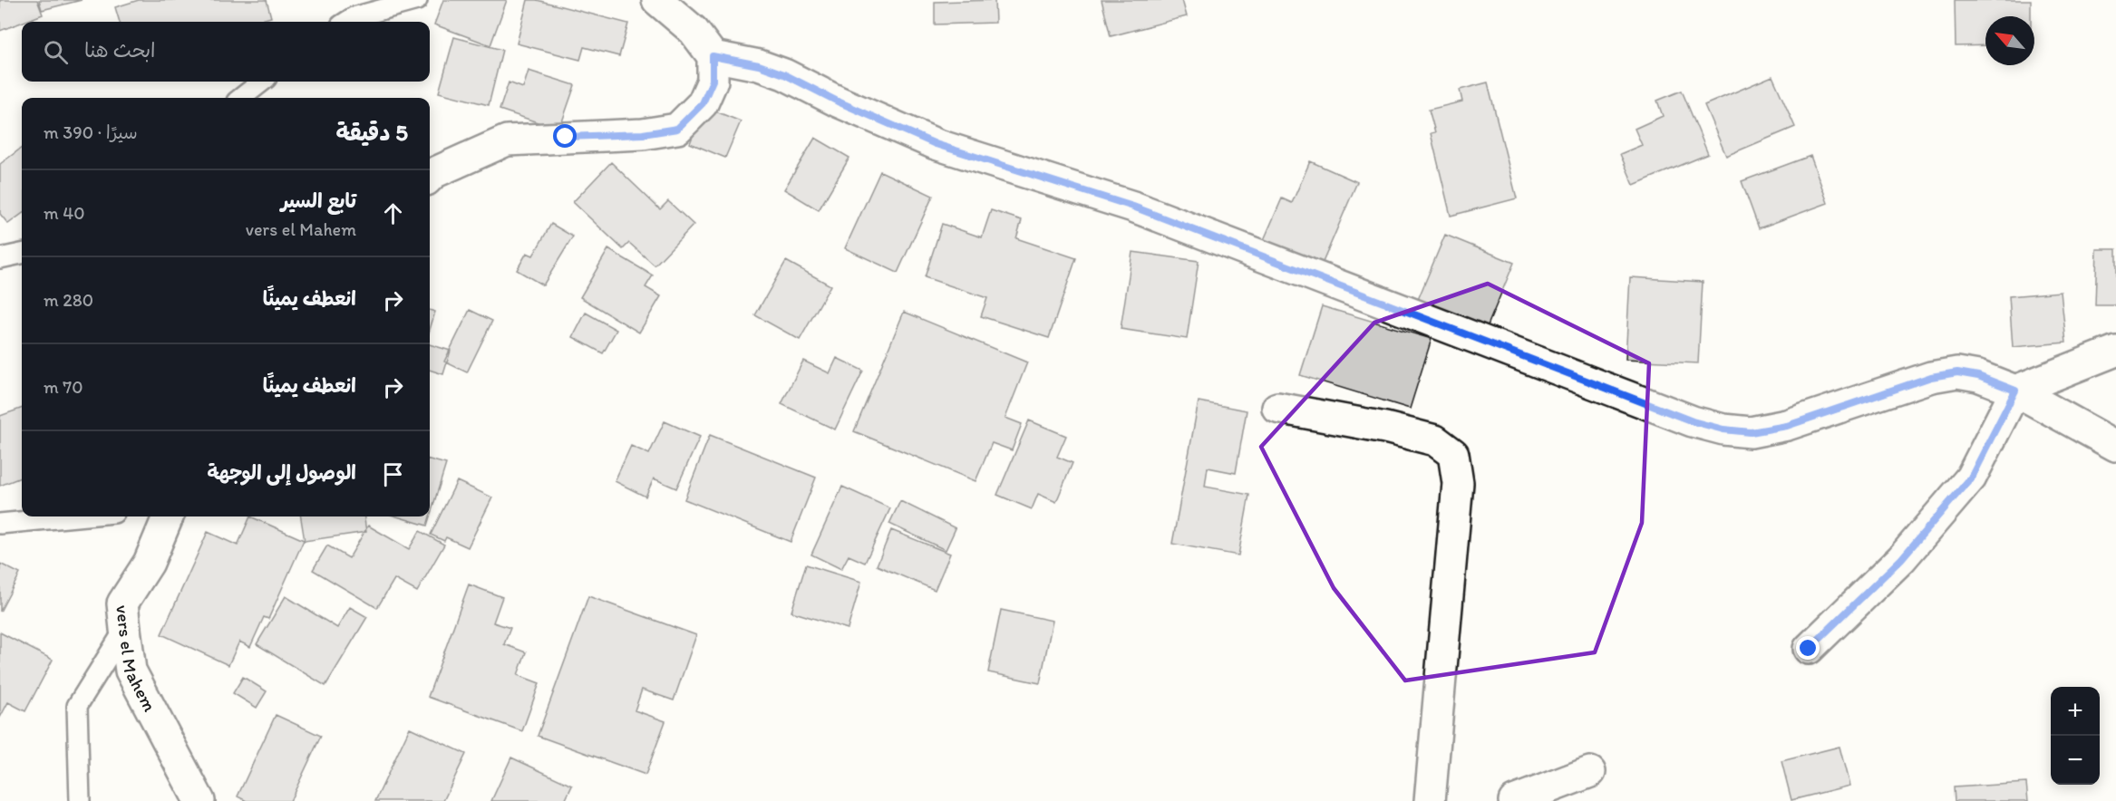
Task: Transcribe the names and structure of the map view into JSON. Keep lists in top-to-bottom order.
{
  "streets": {
    "street": ["vers el Mahem"]
  },
  "north": "top left",
  "page": {
    "search": "ابحث هنا",
    "heading": ["5 دقيقة", "سيرًا · 390 m"],
    "list": [
      ["تابع السير", "vers el Mahem", "40 m"],
      ["انعطف يمينًا", "280 m"],
      ["انعطف يمينًا", "70 m"],
      "الوصول إلى الوجهة"
    ],
    "map_buttons": ["+", "−"]
  }
}
